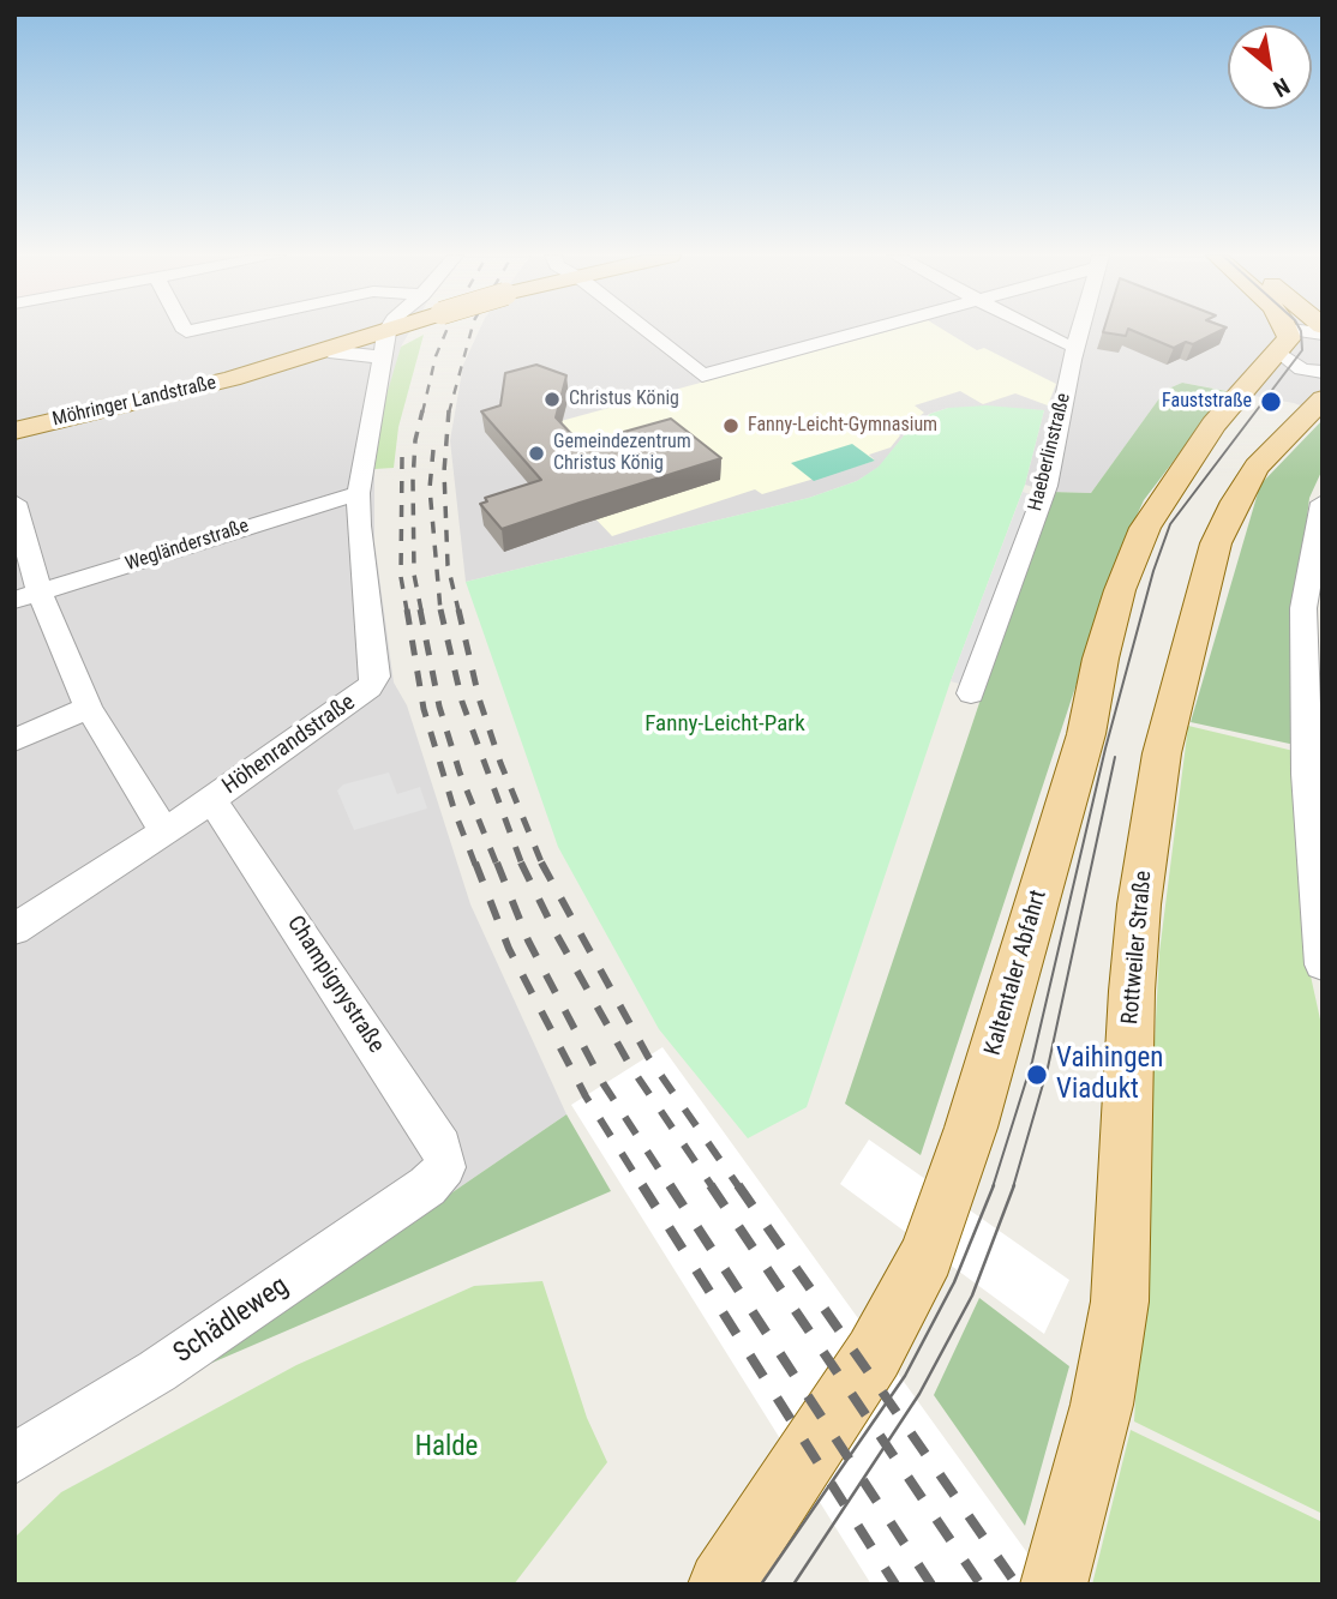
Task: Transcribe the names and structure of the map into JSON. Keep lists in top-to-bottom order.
{
  "streets": {
    "main road": ["Möhringer Landstraße", "Rottweiler Straße", "Kaltentaler Abfahrt"],
    "street": [
      "Haeberlinstraße",
      "Wegländerstraße",
      "Höhenrandstraße",
      "Champignystraße",
      "Schädleweg"
    ]
  },
  "crossings": [
    ["Möhringer Landstraße", "Höhenrandstraße"],
    ["Wegländerstraße", "Höhenrandstraße"],
    ["Höhenrandstraße", "Champignystraße"],
    ["Champignystraße", "Schädleweg"]
  ],
  "parks": ["Fanny-Leicht-Park", "Halde"],
  "places": [
    "Christus König",
    "Fauststraße",
    "Fanny-Leicht-Gymnasium",
    "Gemeindezentrum Christus König",
    "Vaihingen Viadukt"
  ],
  "north": "bottom right"
}
